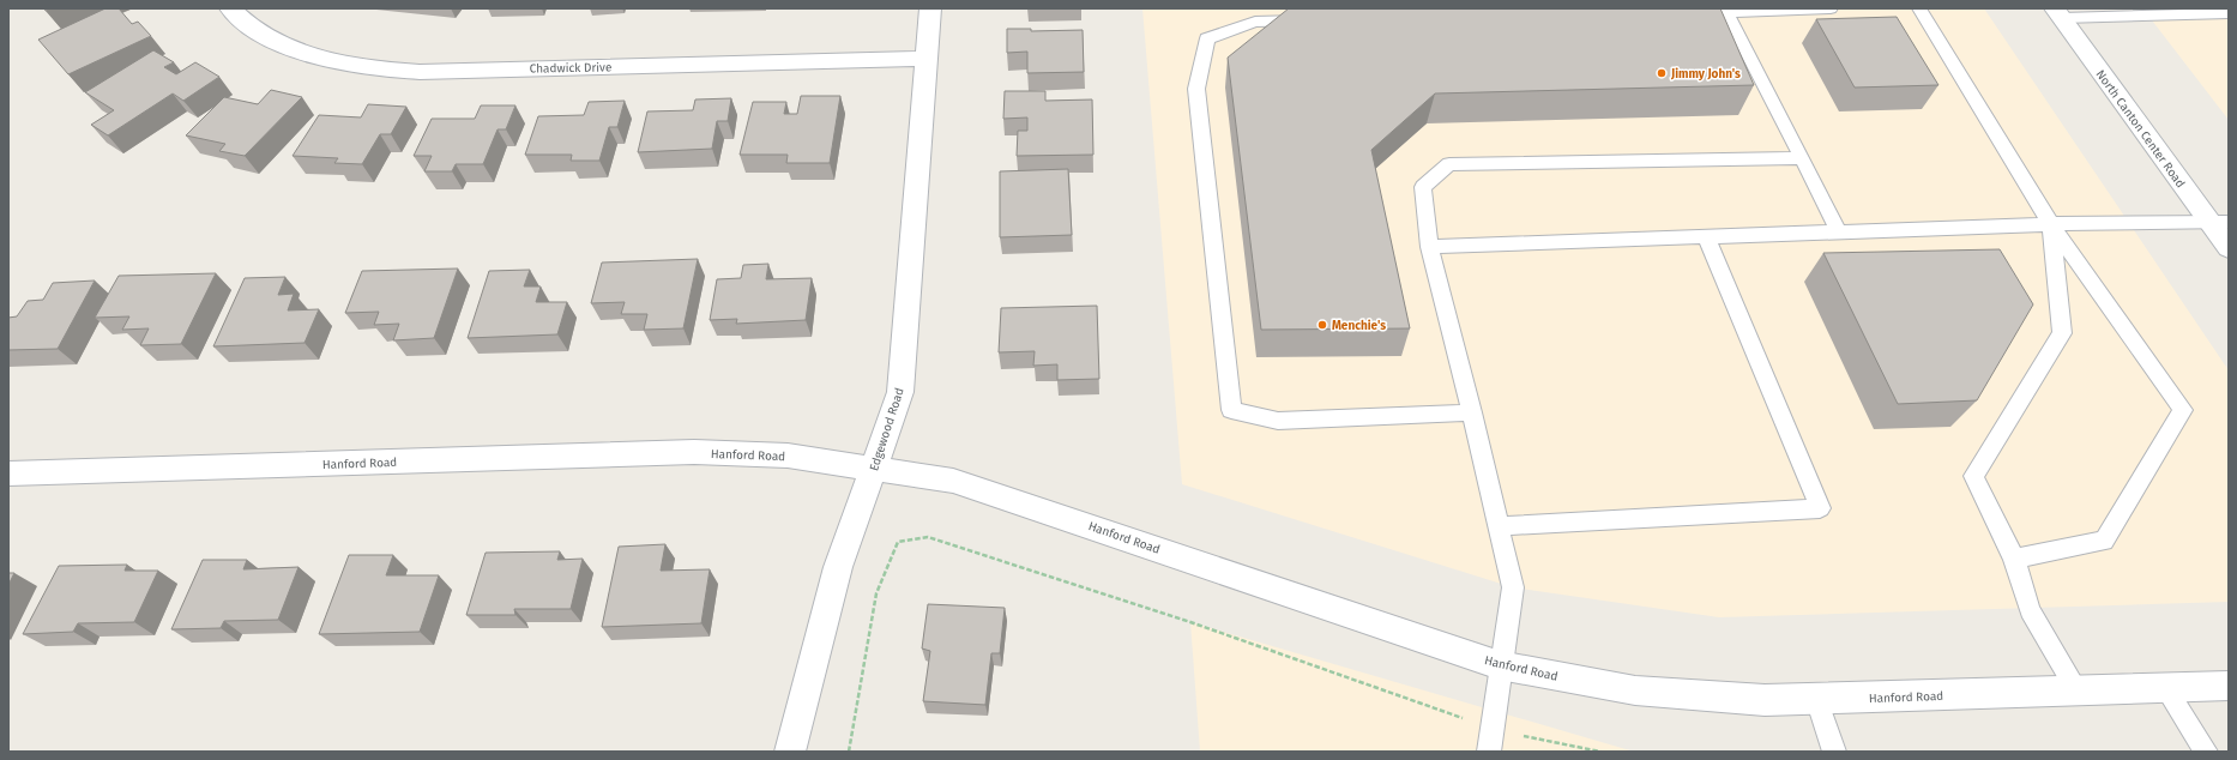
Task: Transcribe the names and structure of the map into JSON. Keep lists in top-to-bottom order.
{
  "streets": {
    "street": [
      "Chadwick Drive",
      "North Canton Center Road",
      "Edgewood Road",
      "Hanford Road"
    ]
  },
  "crossings": [
    ["Chadwick Drive", "Edgewood Road"],
    ["Edgewood Road", "Hanford Road"]
  ],
  "places": ["Jimmy John's", "Menchie's"]
}
